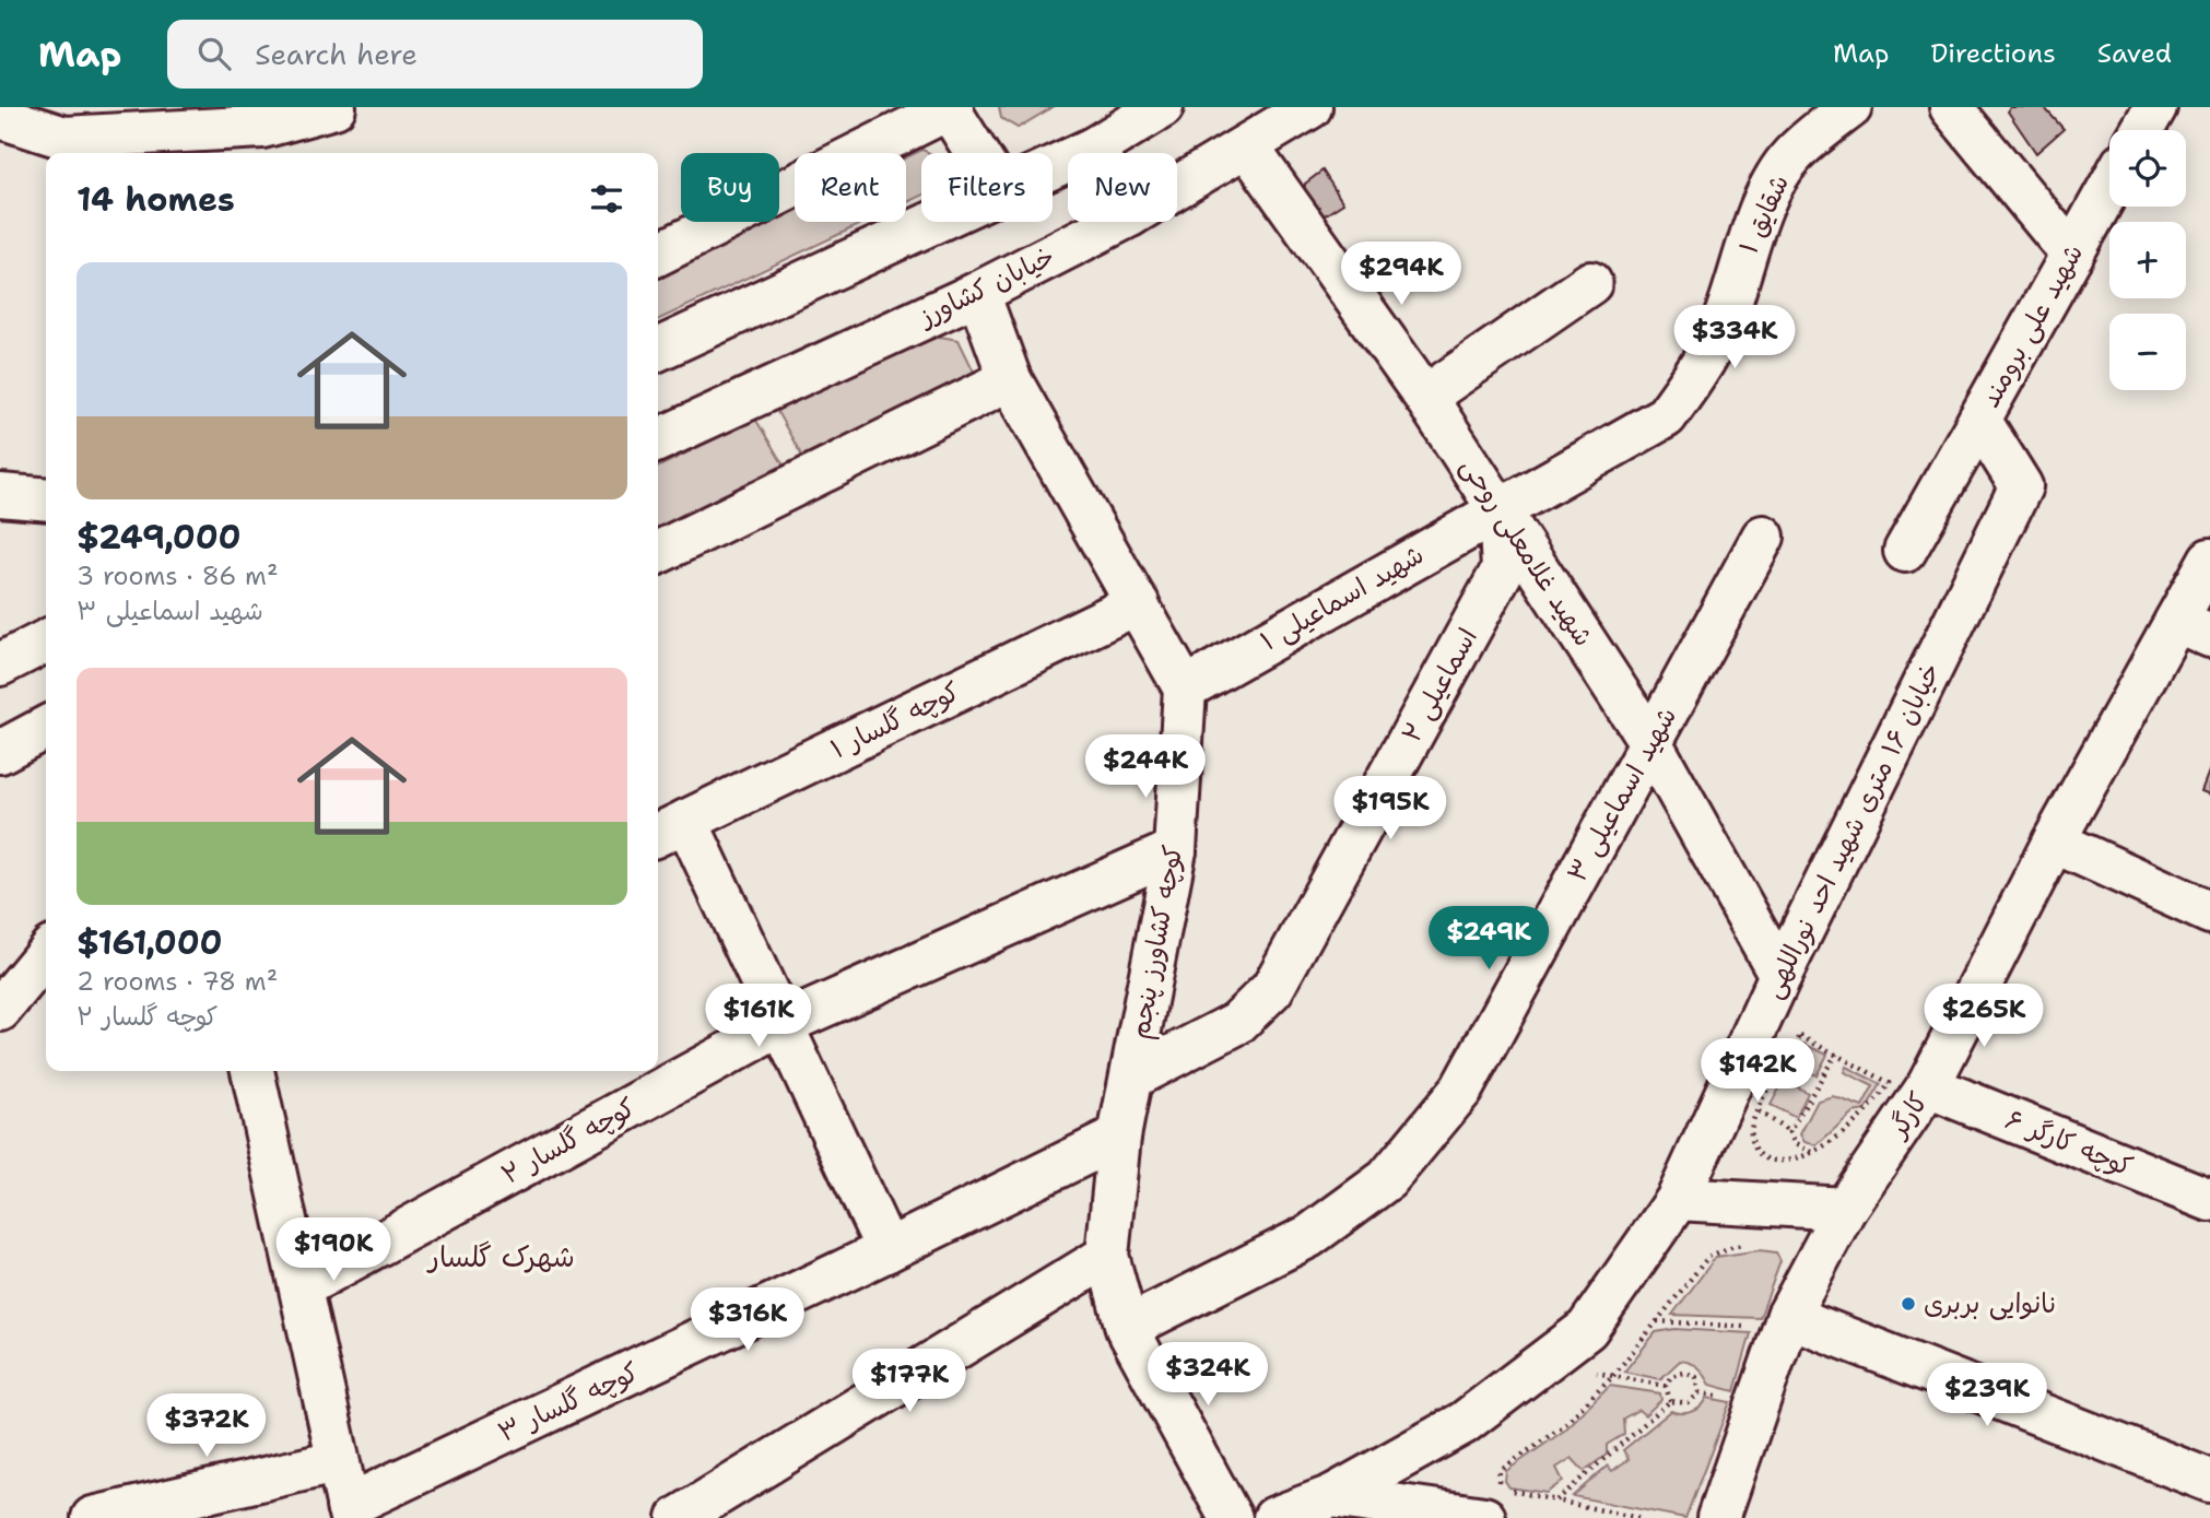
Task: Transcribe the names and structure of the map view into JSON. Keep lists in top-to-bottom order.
{
  "streets": {
    "street": [
      "شقایق ۱",
      "خیابان کشاورز",
      "شهید علی برومند",
      "شهید غلامعلی روحی",
      "شهید اسماعیلی ۱",
      "اسماعیلی ۲",
      "کوچه گلسار ۱",
      "شهید اسماعیلی ۳",
      "خیابان ۱۶ متری شهید احد نوراللهی",
      "کوچه کشاورز پنجم",
      "کارگر",
      "کوچه گلسار ۲",
      "کوچه کارگر ۶",
      "کوچه گلسار ۳"
    ]
  },
  "crossings": [
    ["شقایق ۱", "شهید غلامعلی روحی"],
    ["شقایق ۱", "شهید اسماعیلی ۱"],
    ["شقایق ۱", "اسماعیلی ۲"],
    ["خیابان کشاورز", "شهید غلامعلی روحی"],
    ["شهید علی برومند", "خیابان ۱۶ متری شهید احد نوراللهی"],
    ["شهید غلامعلی روحی", "شهید اسماعیلی ۱"],
    ["شهید غلامعلی روحی", "اسماعیلی ۲"],
    ["شهید غلامعلی روحی", "شهید اسماعیلی ۳"],
    ["شهید غلامعلی روحی", "خیابان ۱۶ متری شهید احد نوراللهی"],
    ["شهید اسماعیلی ۱", "اسماعیلی ۲"],
    ["شهید اسماعیلی ۱", "کوچه کشاورز پنجم"],
    ["اسماعیلی ۲", "کوچه کشاورز پنجم"],
    ["شهید اسماعیلی ۳", "کوچه کشاورز پنجم"],
    ["کوچه کشاورز پنجم", "کوچه گلسار ۲"],
    ["کوچه کشاورز پنجم", "کوچه گلسار ۳"],
    ["کارگر", "کوچه کارگر ۶"]
  ],
  "districts": ["شهرک گلسار"],
  "places": ["نانوایی بربری"],
  "page": {
    "header": "Map",
    "search": "Search here",
    "nav": ["Map", "Directions", "Saved"],
    "map_buttons": ["+", "−"],
    "chip": [
      "Buy",
      "Rent",
      "Filters",
      "New"
    ],
    "heading": "14 homes",
    "price": [
      "$294K",
      "$334K",
      "$244K",
      "$195K",
      "$249K",
      "$161K",
      "$265K",
      "$142K",
      "$190K",
      "$316K",
      "$324K",
      "$177K",
      "$239K",
      "$372K"
    ],
    "list": [
      {
        "name": "$249,000",
        "note": "3 rooms · 86 m² · شهید اسماعیلی ۳"
      },
      {
        "name": "$161,000",
        "note": "2 rooms · 78 m² · کوچه گلسار ۲"
      }
    ]
  }
}
